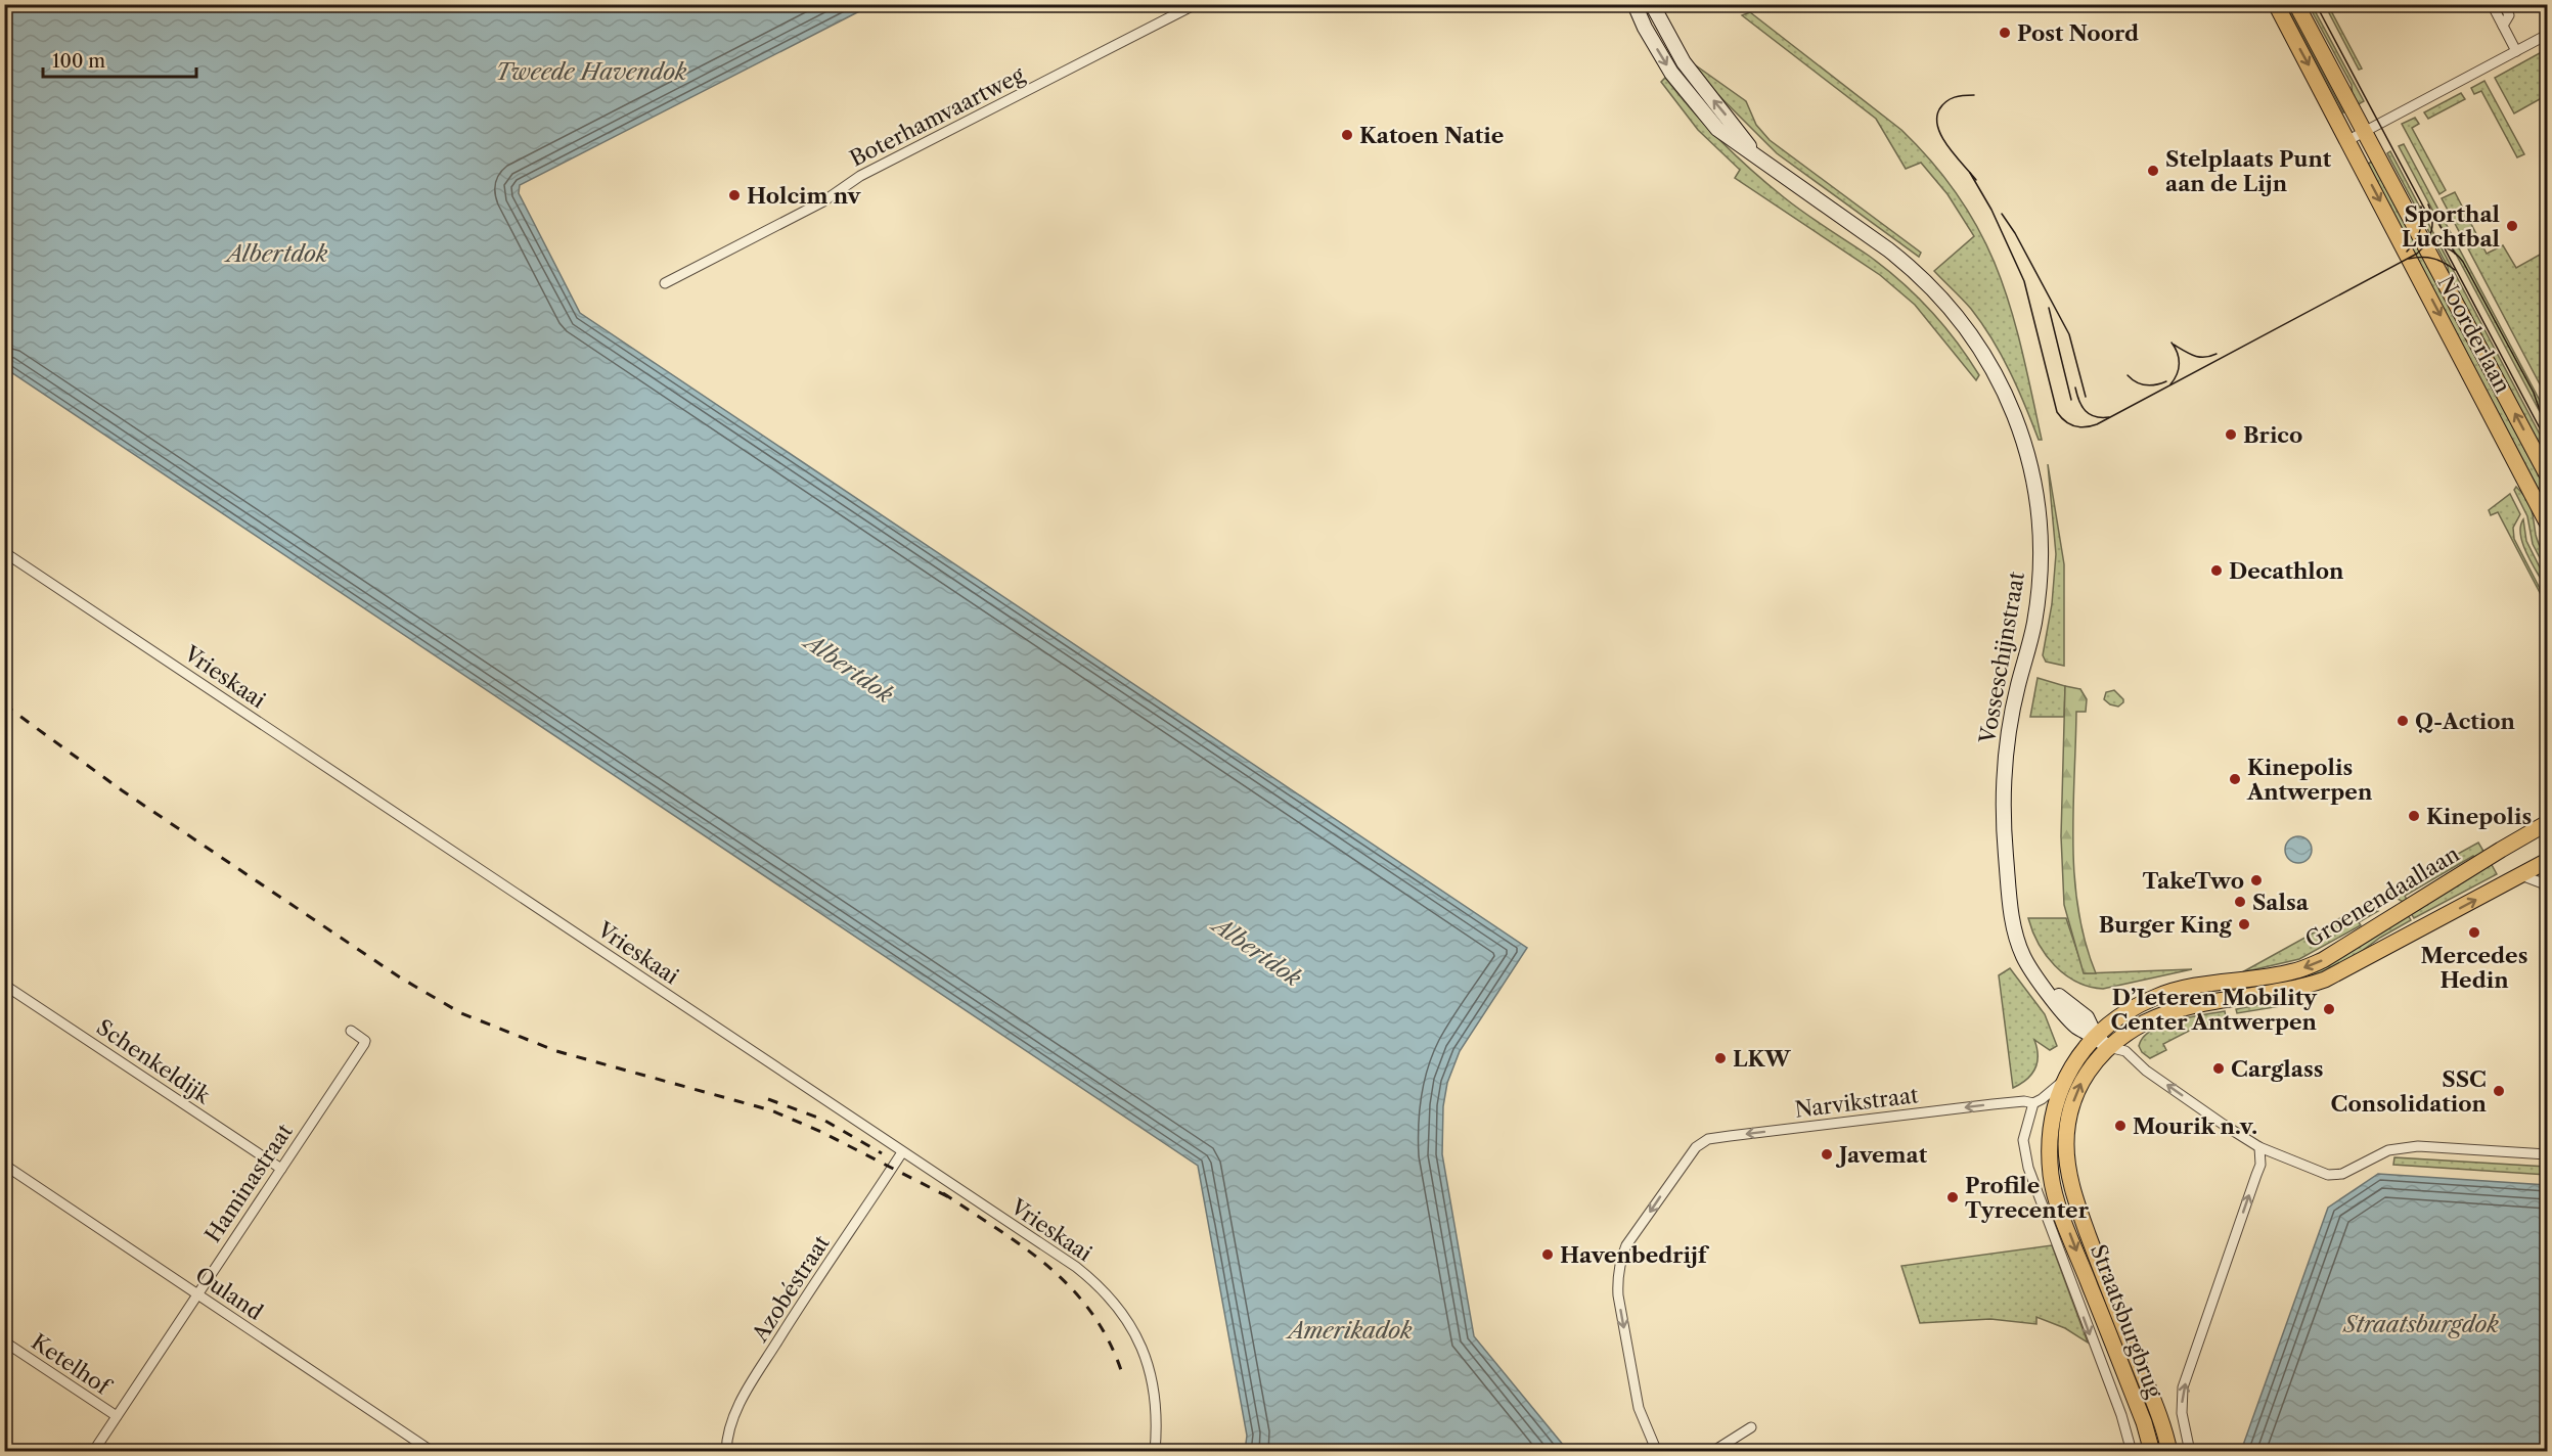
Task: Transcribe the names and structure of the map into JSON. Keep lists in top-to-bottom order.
{
  "streets": {
    "main road": ["Noorderlaan", "Groenendaallaan", "Straatsburgbrug"],
    "street": [
      "Boterhamvaartweg",
      "Vosseschijnstraat",
      "Vrieskaai",
      "Schenkeldijk",
      "Narvikstraat",
      "Haminastraat",
      "Azobéstraat",
      "Ouland",
      "Ketelhof"
    ]
  },
  "crossings": [
    ["Vosseschijnstraat", "Groenendaallaan"],
    ["Vosseschijnstraat", "Straatsburgbrug"],
    ["Vrieskaai", "Azobéstraat"],
    ["Groenendaallaan", "Straatsburgbrug"],
    ["Schenkeldijk", "Haminastraat"],
    ["Haminastraat", "Ouland"],
    ["Haminastraat", "Ketelhof"]
  ],
  "water": [
    "Tweede Havendok",
    "Albertdok",
    "Straatsburgdok",
    "Amerikadok"
  ],
  "places": [
    "Post Noord",
    "Katoen Natie",
    "Stelplaats Punt aan de Lijn",
    "Holcim nv",
    "Sporthal Luchtbal",
    "Brico",
    "Decathlon",
    "Q-Action",
    "Kinepolis Antwerpen",
    "Kinepolis",
    "TakeTwo",
    "Salsa",
    "Burger King",
    "Mercedes Hedin",
    "D’Ieteren Mobility Center Antwerpen",
    "LKW",
    "Carglass",
    "SSC Consolidation",
    "Mourik n.v.",
    "Javemat",
    "Profile Tyrecenter",
    "Havenbedrijf"
  ],
  "scale_bar": "100 m"
}
